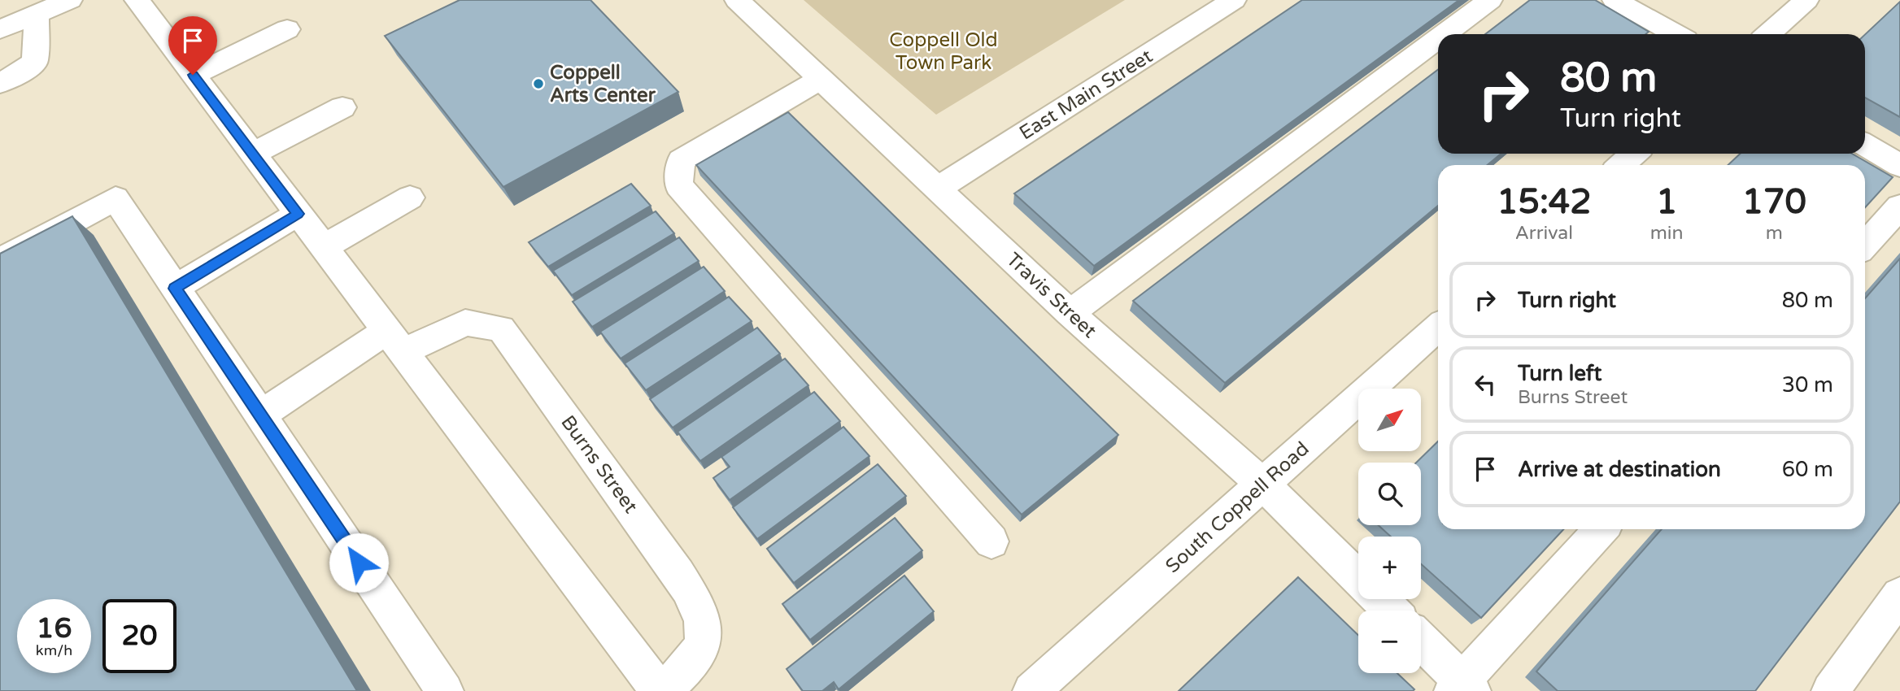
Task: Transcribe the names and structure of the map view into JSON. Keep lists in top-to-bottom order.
{
  "streets": {
    "street": [
      "East Main Street",
      "Travis Street",
      "Burns Street",
      "South Coppell Road"
    ]
  },
  "crossings": [
    ["East Main Street", "Travis Street"],
    ["Travis Street", "South Coppell Road"]
  ],
  "parks": ["Coppell Old Town Park"],
  "places": ["Coppell Arts Center"],
  "north": "top right",
  "page": {
    "turn": ["80 m", "Turn right"],
    "eta": [
      "15:42",
      "Arrival",
      "1",
      "min",
      "170",
      "m"
    ],
    "list": [
      {
        "name": "Turn right",
        "value": "80 m"
      },
      {
        "name": "Turn left",
        "note": "Burns Street",
        "value": "30 m"
      },
      {
        "name": "Arrive at destination",
        "value": "60 m"
      }
    ],
    "map_buttons": ["+", "−"],
    "speed": "16 km/h",
    "limit": "20"
  }
}
